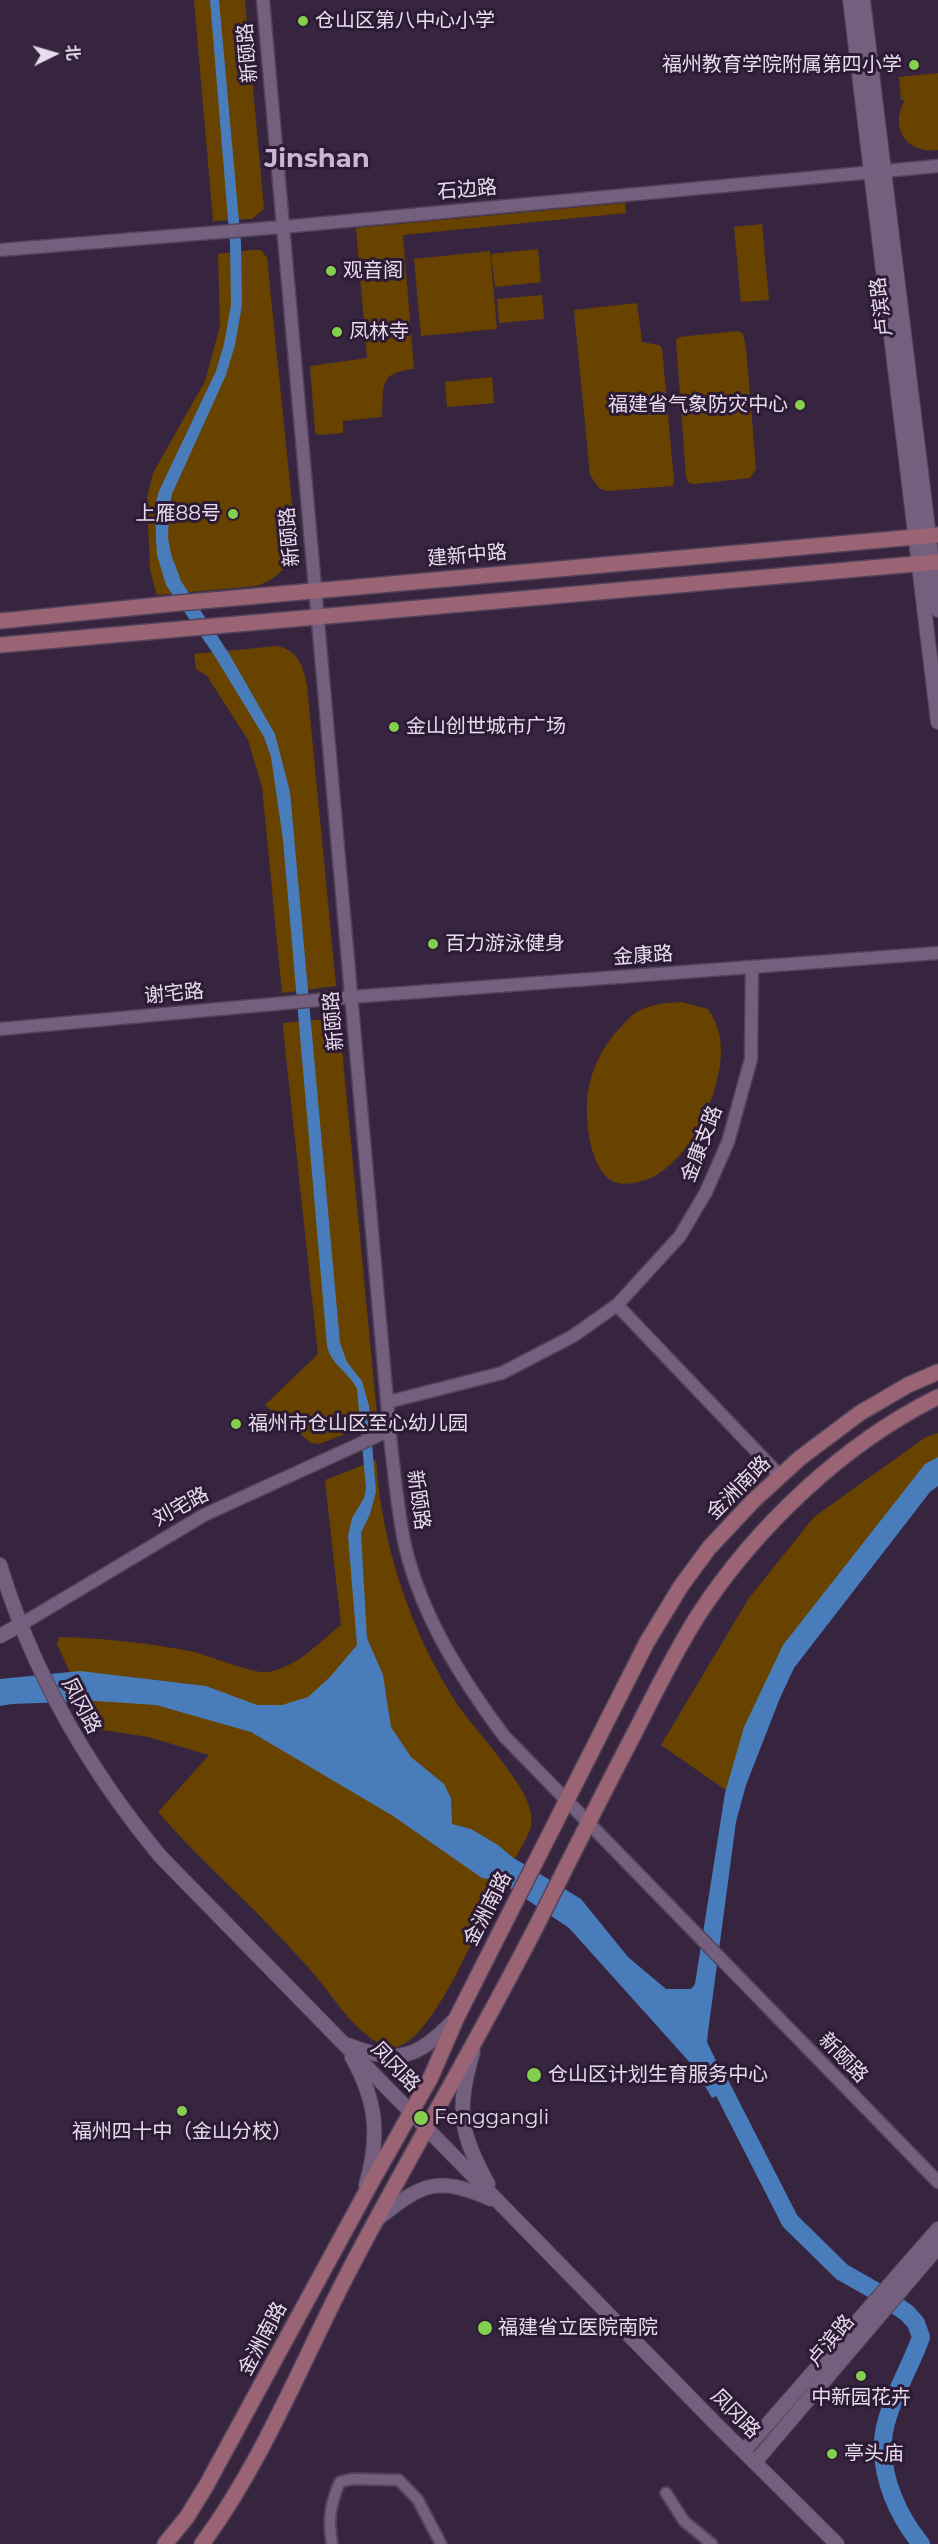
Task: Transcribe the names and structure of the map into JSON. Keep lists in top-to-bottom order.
{
  "streets": {
    "main road": [
      "卢滨路",
      "建新中路",
      "金洲南路",
      "刘宅路",
      "凤冈路"
    ],
    "street": [
      "新颐路",
      "石边路",
      "金康路",
      "谢宅路",
      "金康支路"
    ]
  },
  "crossings": [
    ["新颐路", "石边路"],
    ["新颐路", "建新中路"],
    ["新颐路", "金康路"],
    ["新颐路", "谢宅路"],
    ["新颐路", "金康支路"],
    ["新颐路", "金洲南路"],
    ["新颐路", "刘宅路"],
    ["石边路", "卢滨路"],
    ["卢滨路", "建新中路"],
    ["卢滨路", "凤冈路"],
    ["金康路", "谢宅路"],
    ["金康路", "金康支路"],
    ["金洲南路", "凤冈路"],
    ["刘宅路", "凤冈路"]
  ],
  "districts": ["Jinshan"],
  "places": [
    "仓山区第八中心小学",
    "福州教育学院附属第四小学",
    "观音阁",
    "凤林寺",
    "福建省气象防灾中心",
    "上雁88号",
    "金山创世城市广场",
    "百力游泳健身",
    "福州市仓山区至心幼儿园",
    "仓山区计划生育服务中心",
    "福州四十中（金山分校）",
    "Fenggangli",
    "福建省立医院南院",
    "中新园花卉",
    "亭头庙"
  ],
  "north": "right"
}
